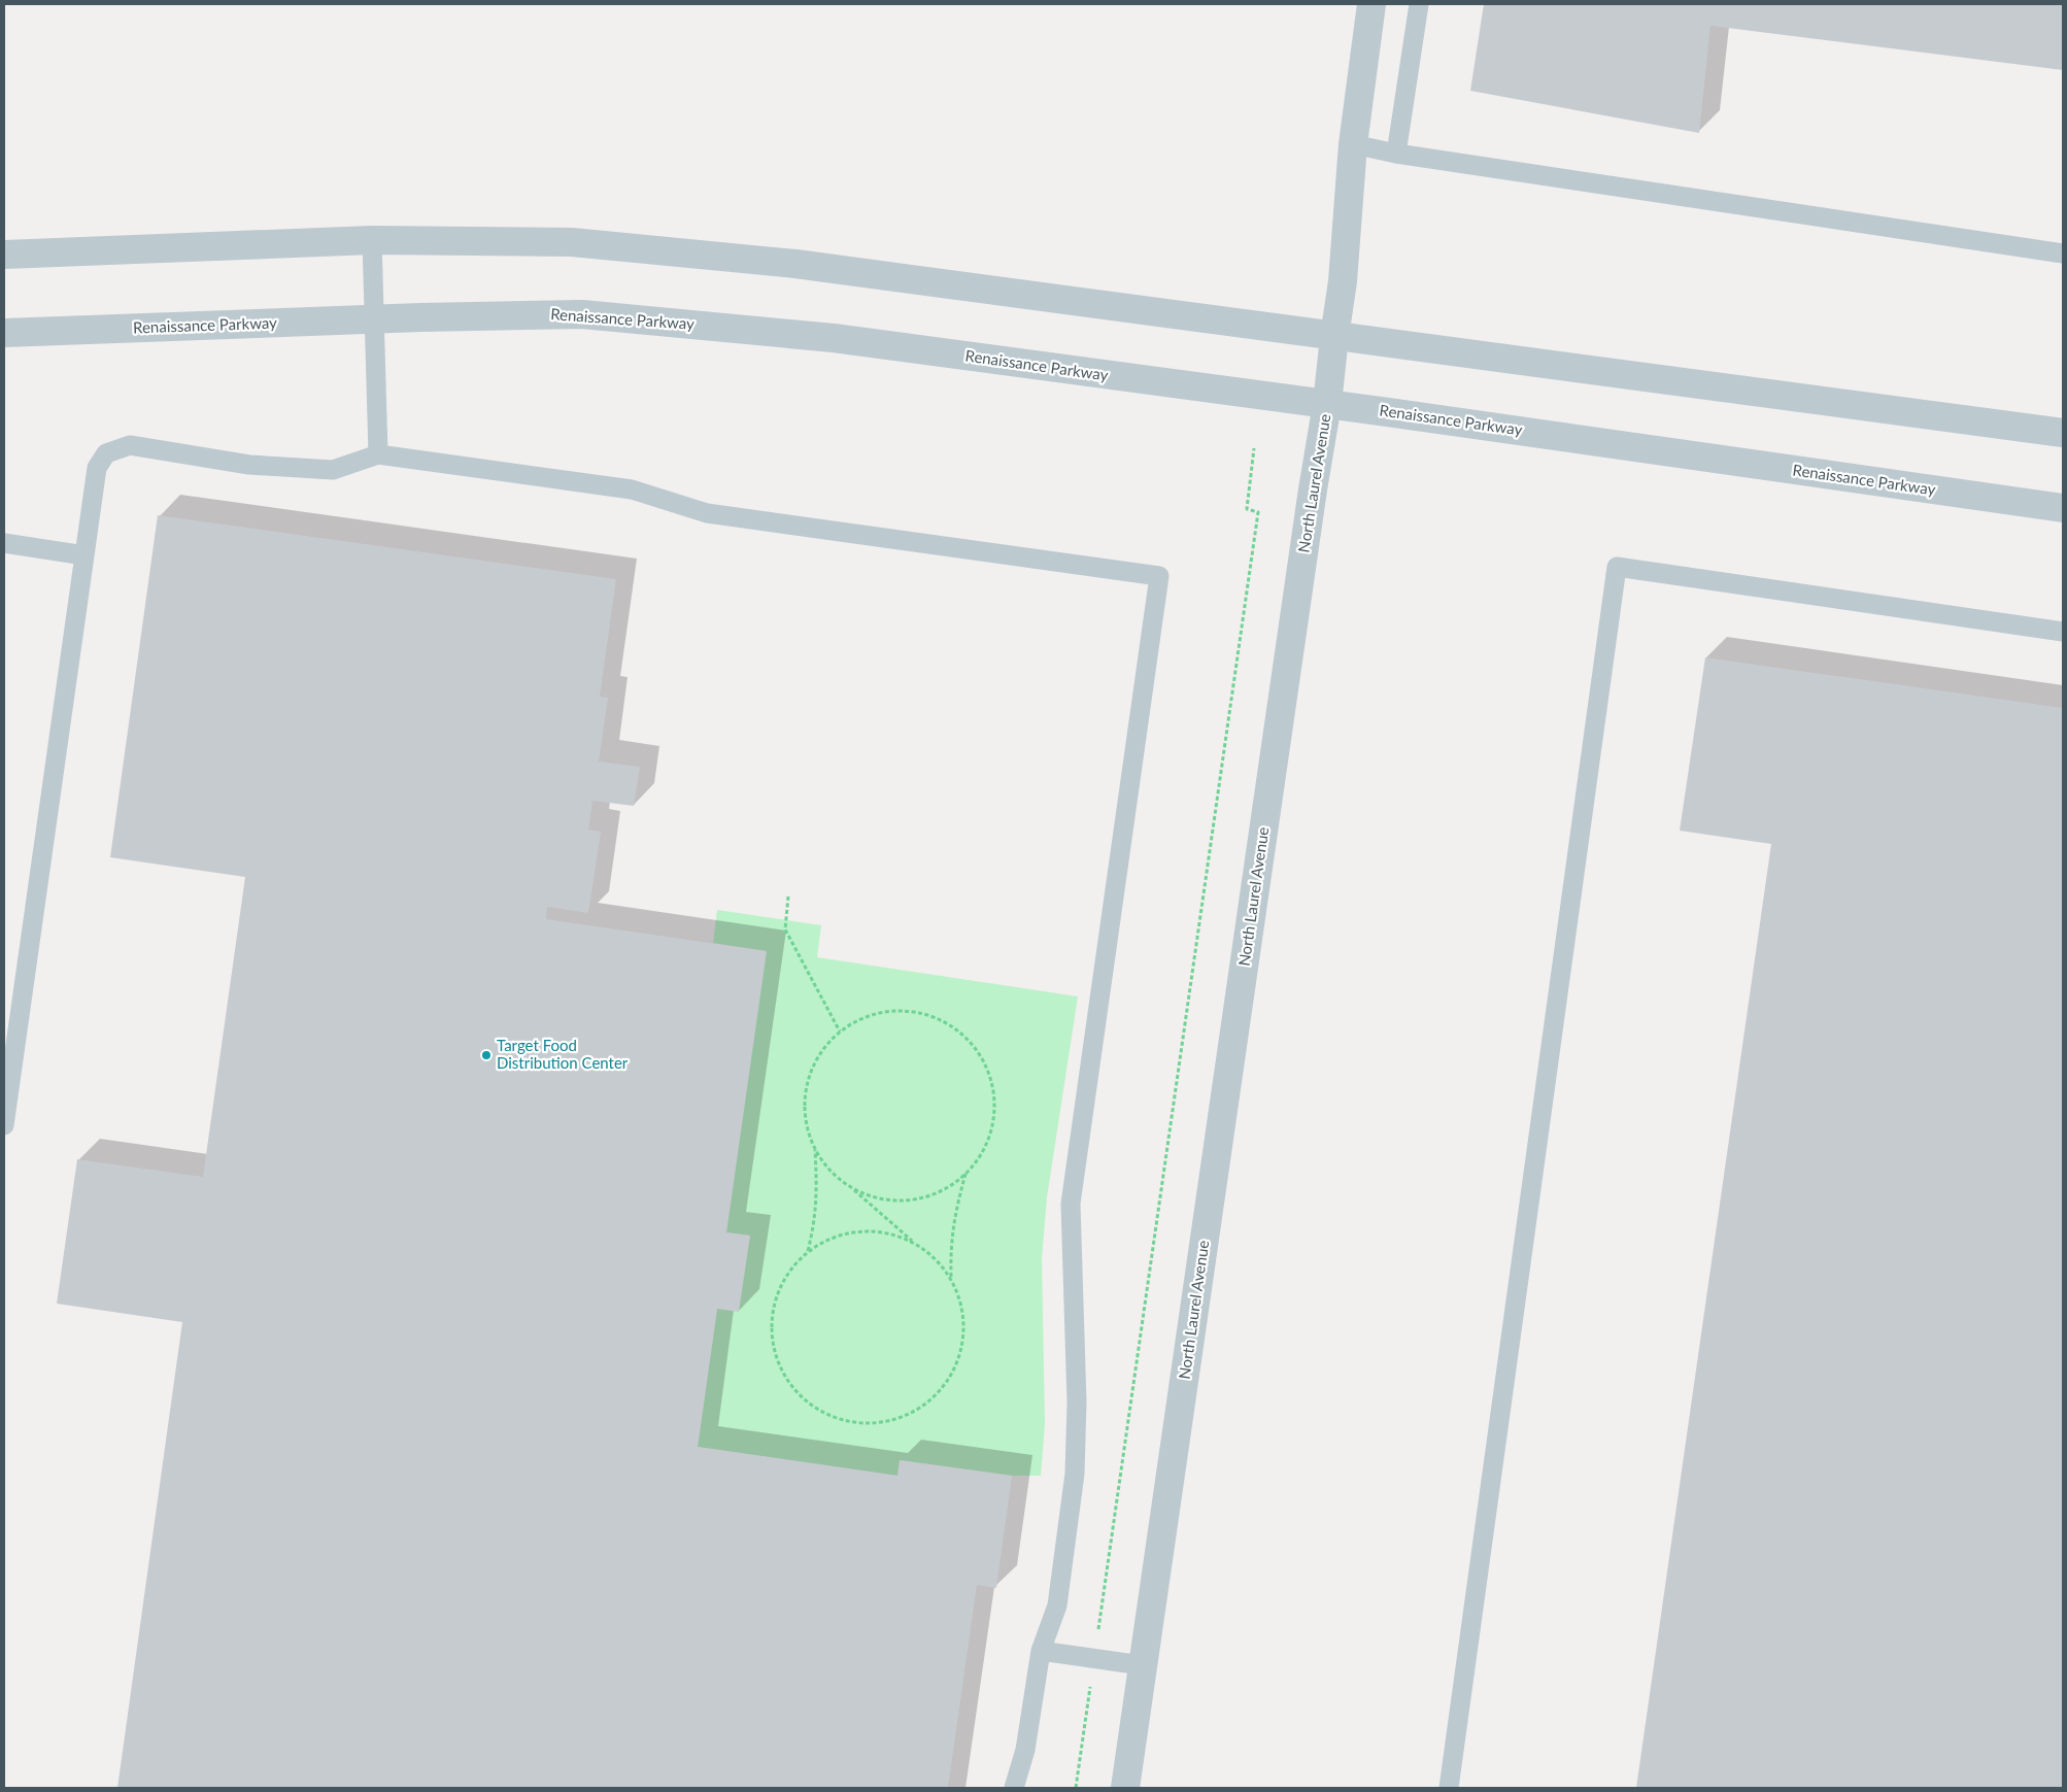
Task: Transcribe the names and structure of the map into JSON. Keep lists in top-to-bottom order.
{
  "streets": {
    "street": ["Renaissance Parkway", "North Laurel Avenue"]
  },
  "crossings": [
    ["Renaissance Parkway", "North Laurel Avenue"]
  ],
  "places": ["Target Food Distribution Center"]
}
